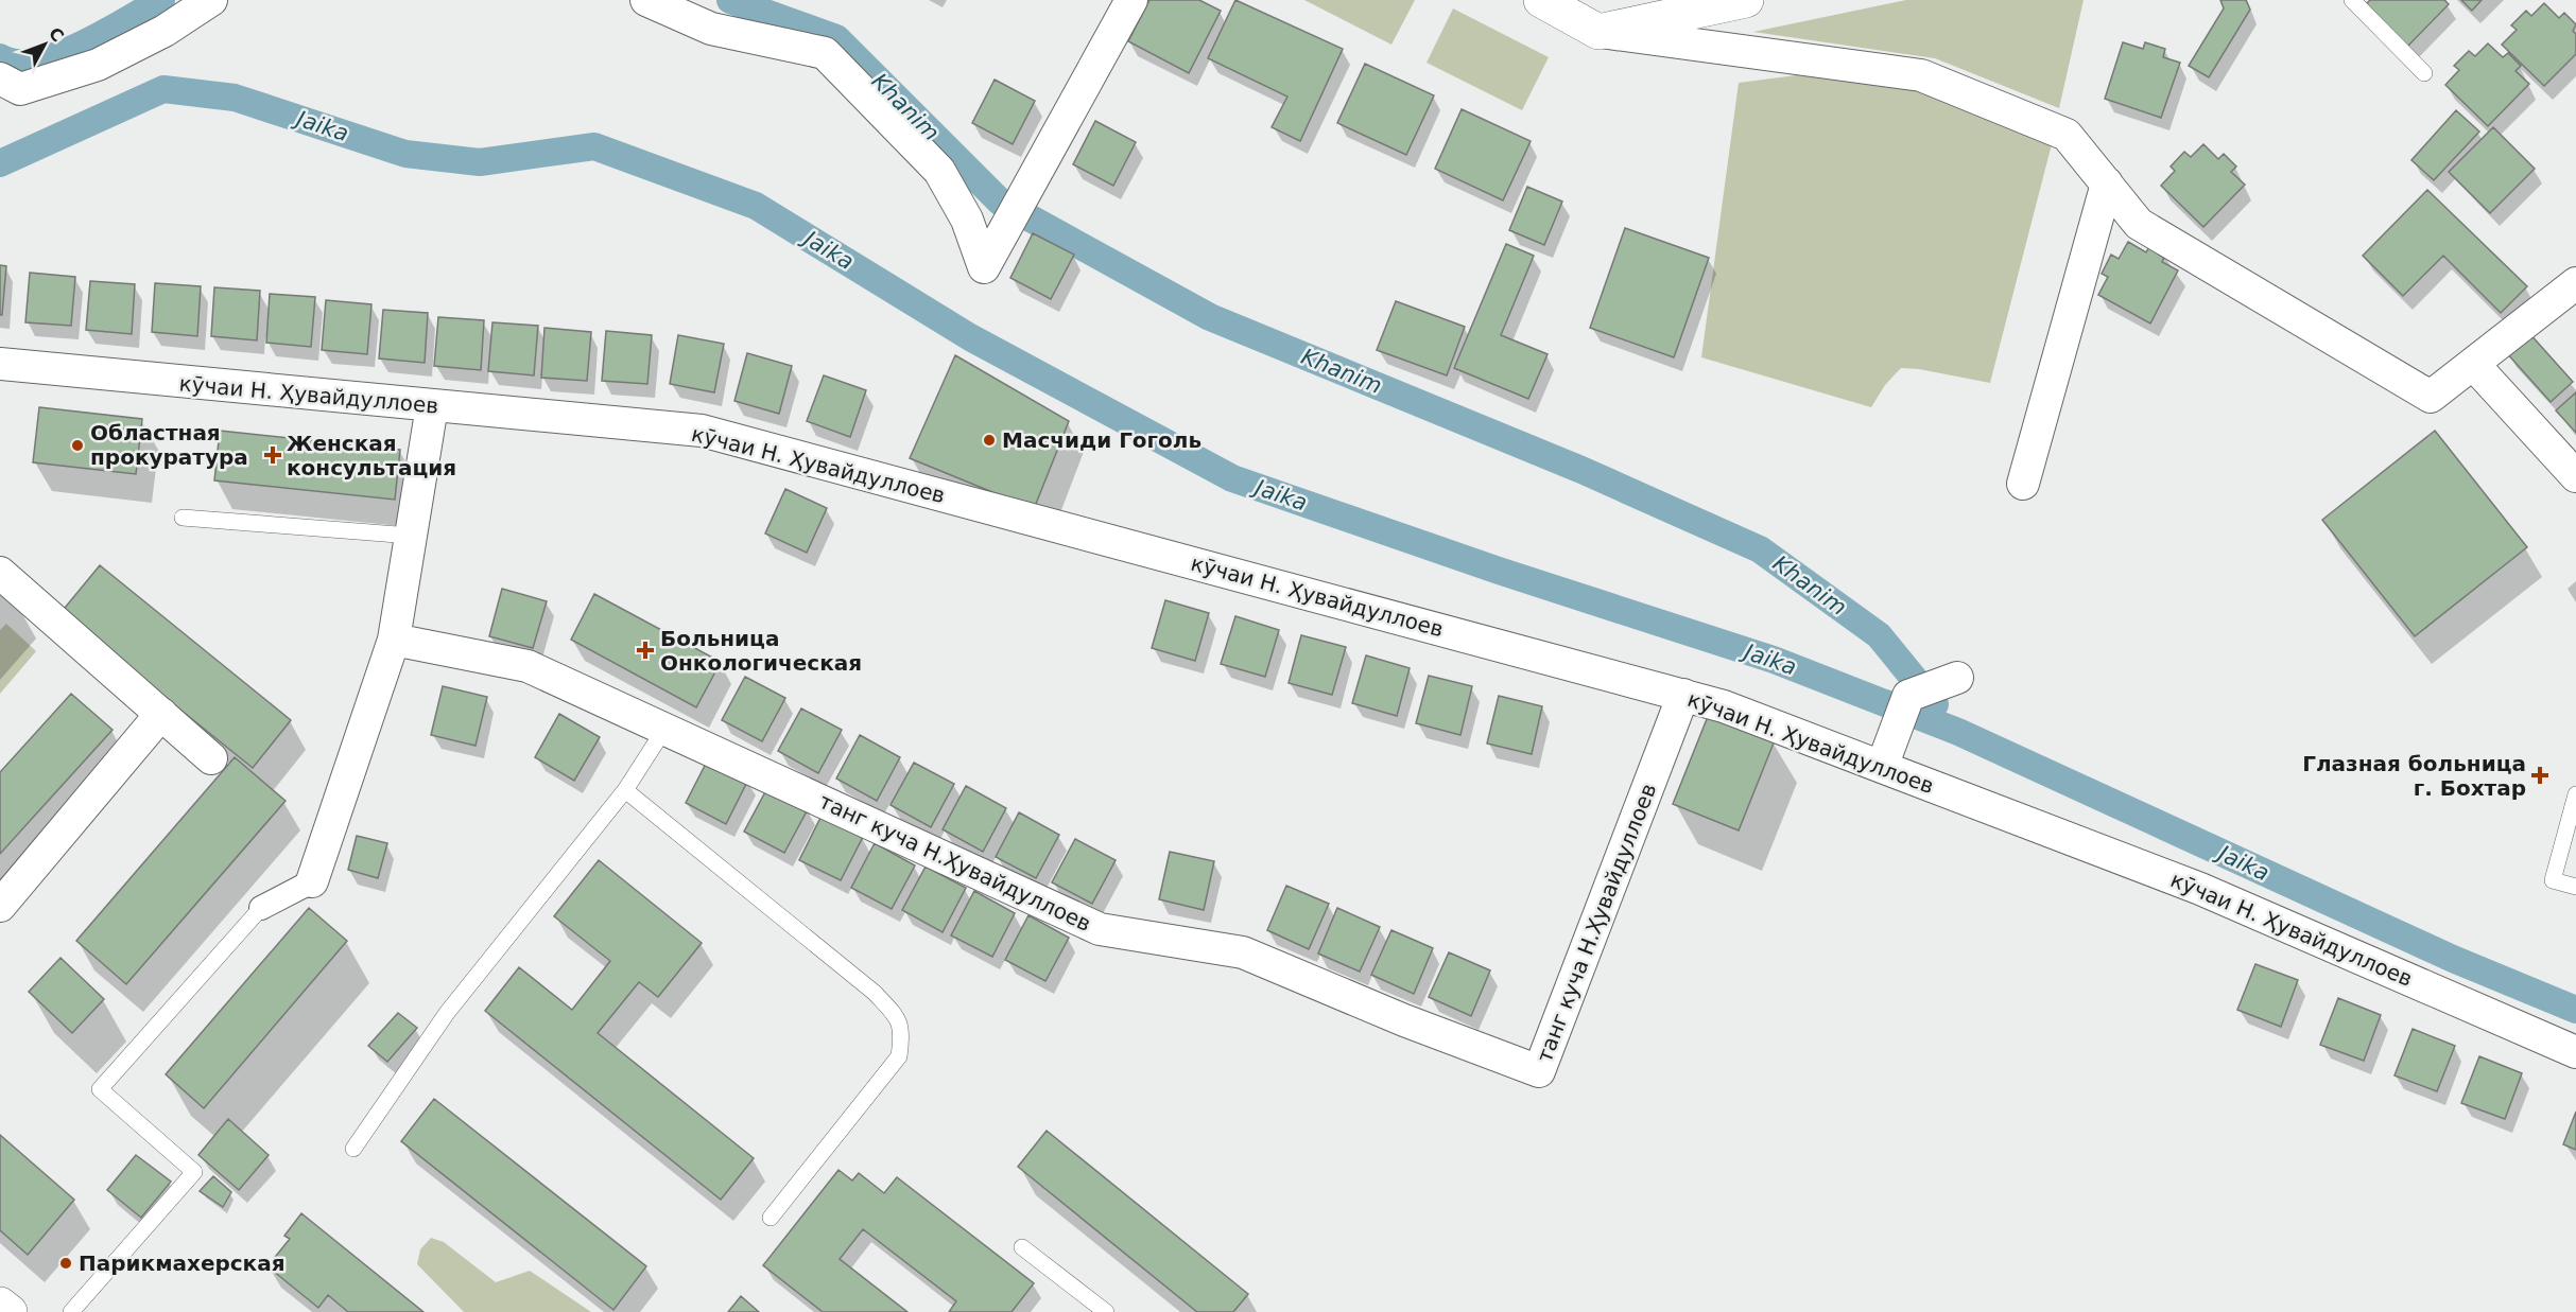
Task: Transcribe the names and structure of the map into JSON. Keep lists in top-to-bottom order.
{
  "streets": {
    "street": ["кӯчаи Н. Ҳувайдуллоев", "танг куча Н.Ҳувайдуллоев"]
  },
  "crossings": [
    ["кӯчаи Н. Ҳувайдуллоев", "танг куча Н.Ҳувайдуллоев"]
  ],
  "water": ["Khanim", "Jaika"],
  "places": {
    "other": ["Масчиди Гоголь", "Областная прокуратура", "Парикмахерская"],
    "health": ["Женская консультация", "Больница Онкологическая", "Глазная больница г. Бохтар"]
  },
  "north": "top right"
}
